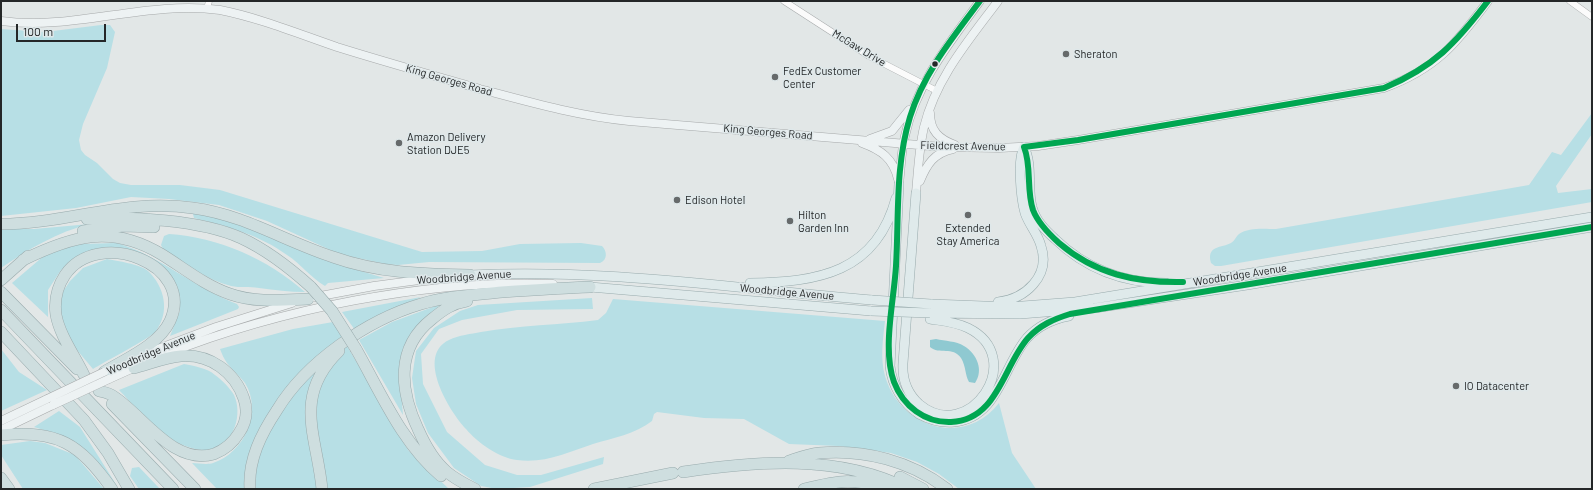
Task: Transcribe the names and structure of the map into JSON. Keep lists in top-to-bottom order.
{
  "streets": {
    "main road": ["King Georges Road", "Fieldcrest Avenue", "Woodbridge Avenue"],
    "street": ["McGaw Drive"]
  },
  "crossings": [
    ["King Georges Road", "Fieldcrest Avenue"]
  ],
  "places": [
    "Sheraton",
    "FedEx Customer Center",
    "Amazon Delivery Station DJE5",
    "Edison Hotel",
    "Extended Stay America",
    "Hilton Garden Inn",
    "IO Datacenter"
  ],
  "scale_bar": "100 m"
}
